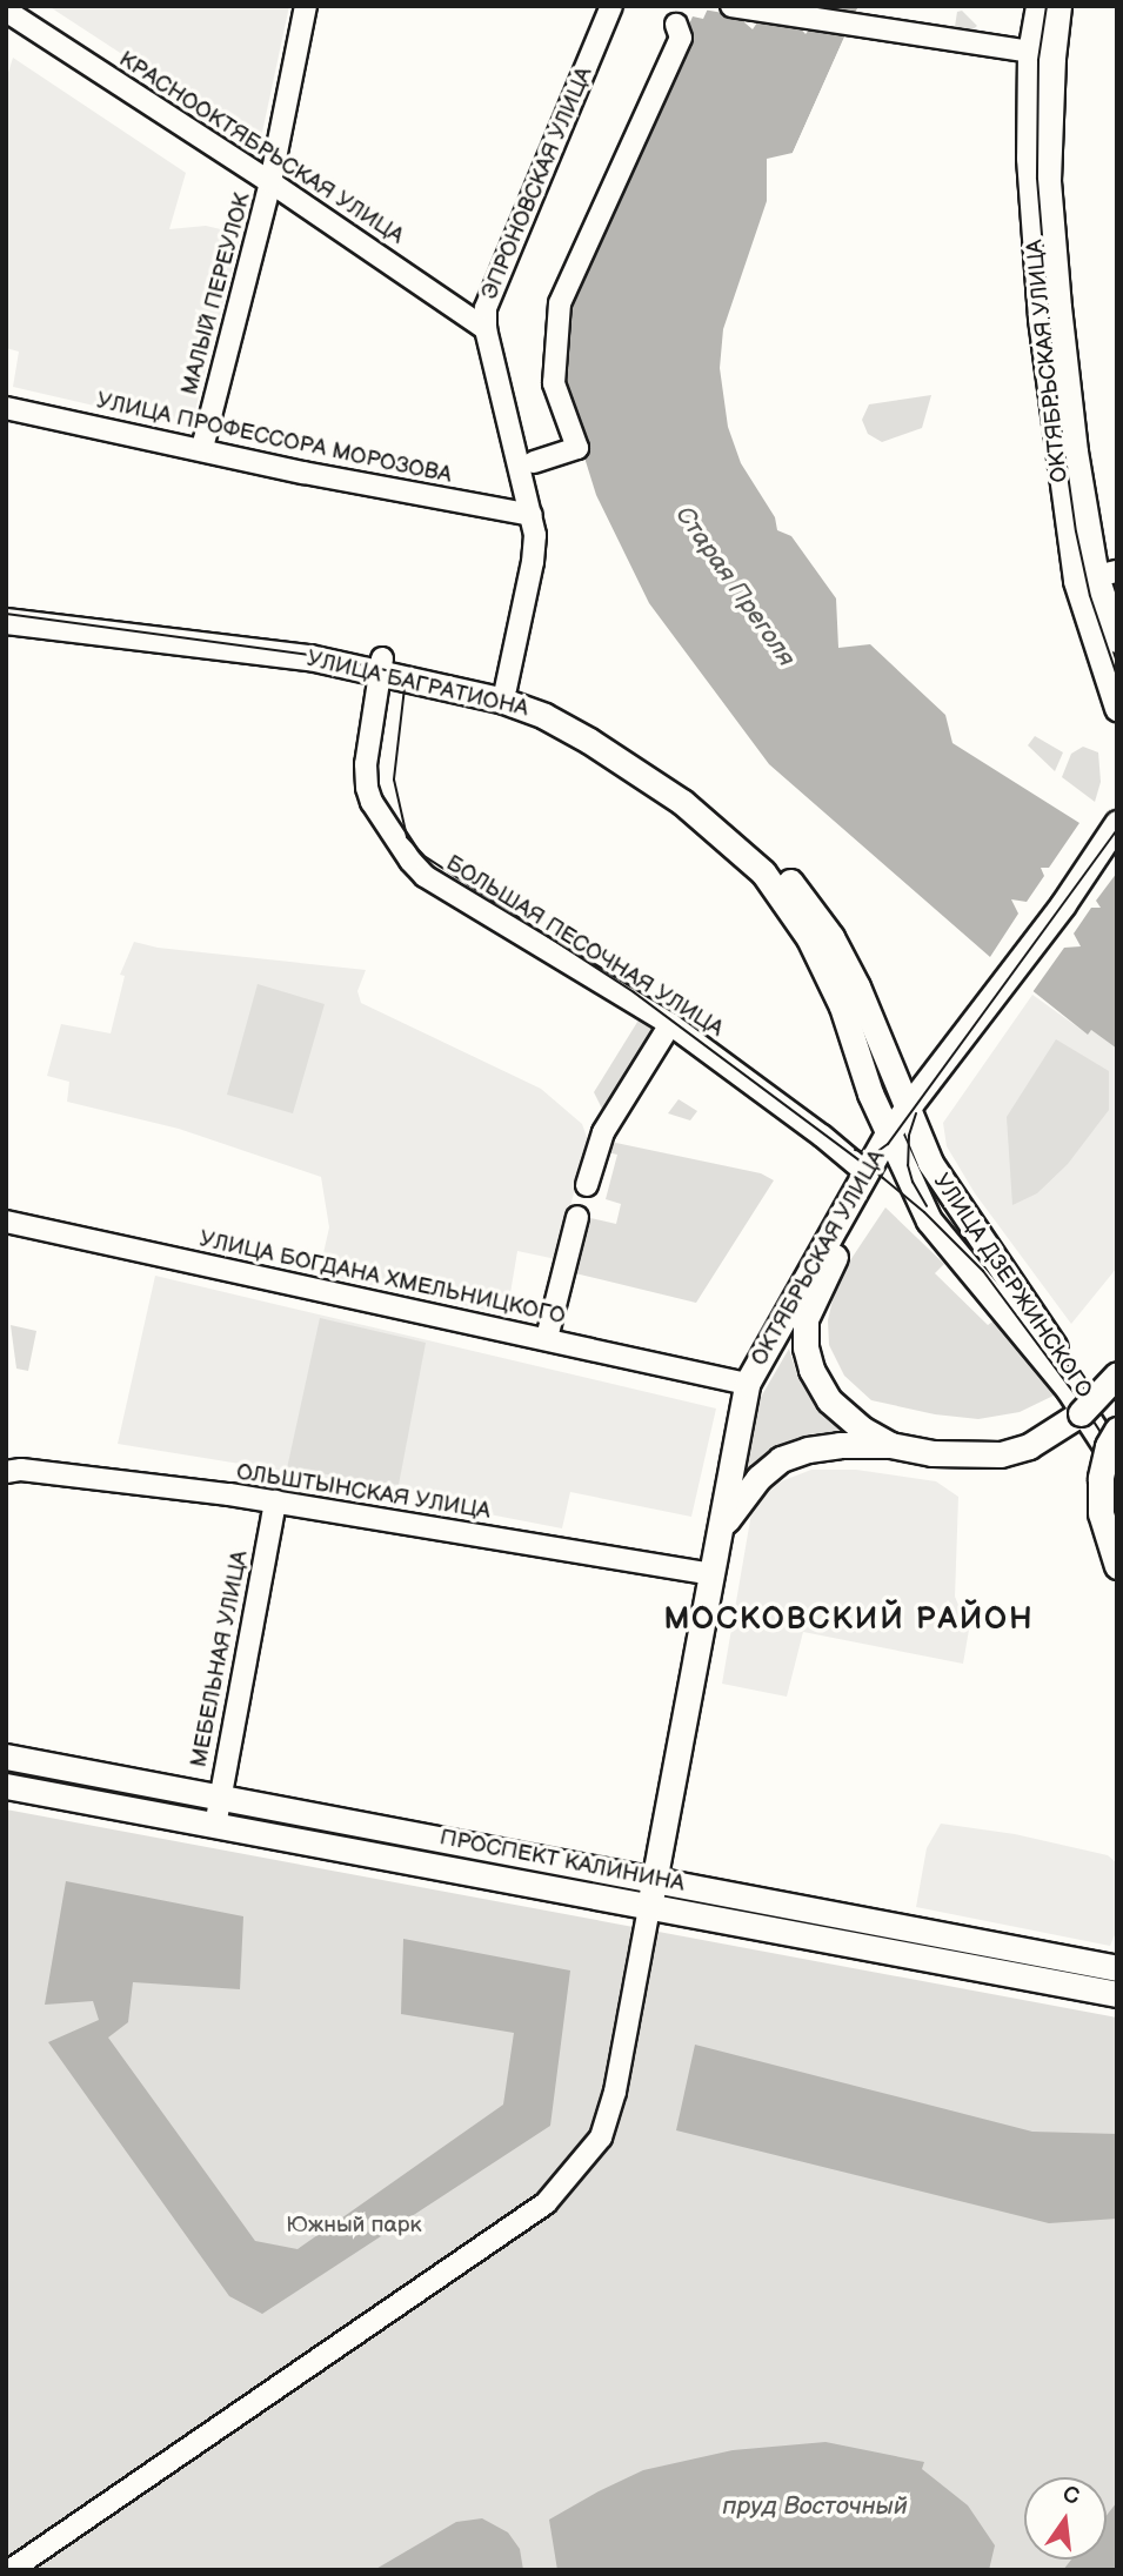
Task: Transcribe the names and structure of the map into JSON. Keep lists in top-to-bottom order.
{
  "streets": {
    "main road": [
      "ОКТЯБРЬСКАЯ УЛИЦА",
      "УЛИЦА БАГРАТИОНА",
      "УЛИЦА ДЗЕРЖИНСКОГО",
      "ПРОСПЕКТ КАЛИНИНА"
    ],
    "street": [
      "КРАСНООКТЯБРЬСКАЯ УЛИЦА",
      "ЭПРОНОВСКАЯ УЛИЦА",
      "МАЛЫЙ ПЕРЕУЛОК",
      "УЛИЦА ПРОФЕССОРА МОРОЗОВА",
      "БОЛЬШАЯ ПЕСОЧНАЯ УЛИЦА",
      "УЛИЦА БОГДАНА ХМЕЛЬНИЦКОГО",
      "ОЛЬШТЫНСКАЯ УЛИЦА",
      "МЕБЕЛЬНАЯ УЛИЦА"
    ]
  },
  "crossings": [
    ["КРАСНООКТЯБРЬСКАЯ УЛИЦА", "ЭПРОНОВСКАЯ УЛИЦА"],
    ["КРАСНООКТЯБРЬСКАЯ УЛИЦА", "МАЛЫЙ ПЕРЕУЛОК"],
    ["ЭПРОНОВСКАЯ УЛИЦА", "УЛИЦА ПРОФЕССОРА МОРОЗОВА"],
    ["ЭПРОНОВСКАЯ УЛИЦА", "УЛИЦА БАГРАТИОНА"],
    ["МАЛЫЙ ПЕРЕУЛОК", "УЛИЦА ПРОФЕССОРА МОРОЗОВА"],
    ["ОКТЯБРЬСКАЯ УЛИЦА", "УЛИЦА БАГРАТИОНА"],
    ["ОКТЯБРЬСКАЯ УЛИЦА", "БОЛЬШАЯ ПЕСОЧНАЯ УЛИЦА"],
    ["ОКТЯБРЬСКАЯ УЛИЦА", "УЛИЦА БОГДАНА ХМЕЛЬНИЦКОГО"],
    ["ОКТЯБРЬСКАЯ УЛИЦА", "УЛИЦА ДЗЕРЖИНСКОГО"],
    ["ОКТЯБРЬСКАЯ УЛИЦА", "ОЛЬШТЫНСКАЯ УЛИЦА"],
    ["ОКТЯБРЬСКАЯ УЛИЦА", "ПРОСПЕКТ КАЛИНИНА"],
    ["УЛИЦА БАГРАТИОНА", "БОЛЬШАЯ ПЕСОЧНАЯ УЛИЦА"],
    ["УЛИЦА БАГРАТИОНА", "УЛИЦА ДЗЕРЖИНСКОГО"],
    ["БОЛЬШАЯ ПЕСОЧНАЯ УЛИЦА", "УЛИЦА ДЗЕРЖИНСКОГО"],
    ["ОЛЬШТЫНСКАЯ УЛИЦА", "МЕБЕЛЬНАЯ УЛИЦА"],
    ["МЕБЕЛЬНАЯ УЛИЦА", "ПРОСПЕКТ КАЛИНИНА"]
  ],
  "districts": ["МОСКОВСКИЙ РАЙОН"],
  "water": ["Старая Преголя", "пруд Восточный"],
  "parks": ["Южный парк"],
  "north": "top"
}
